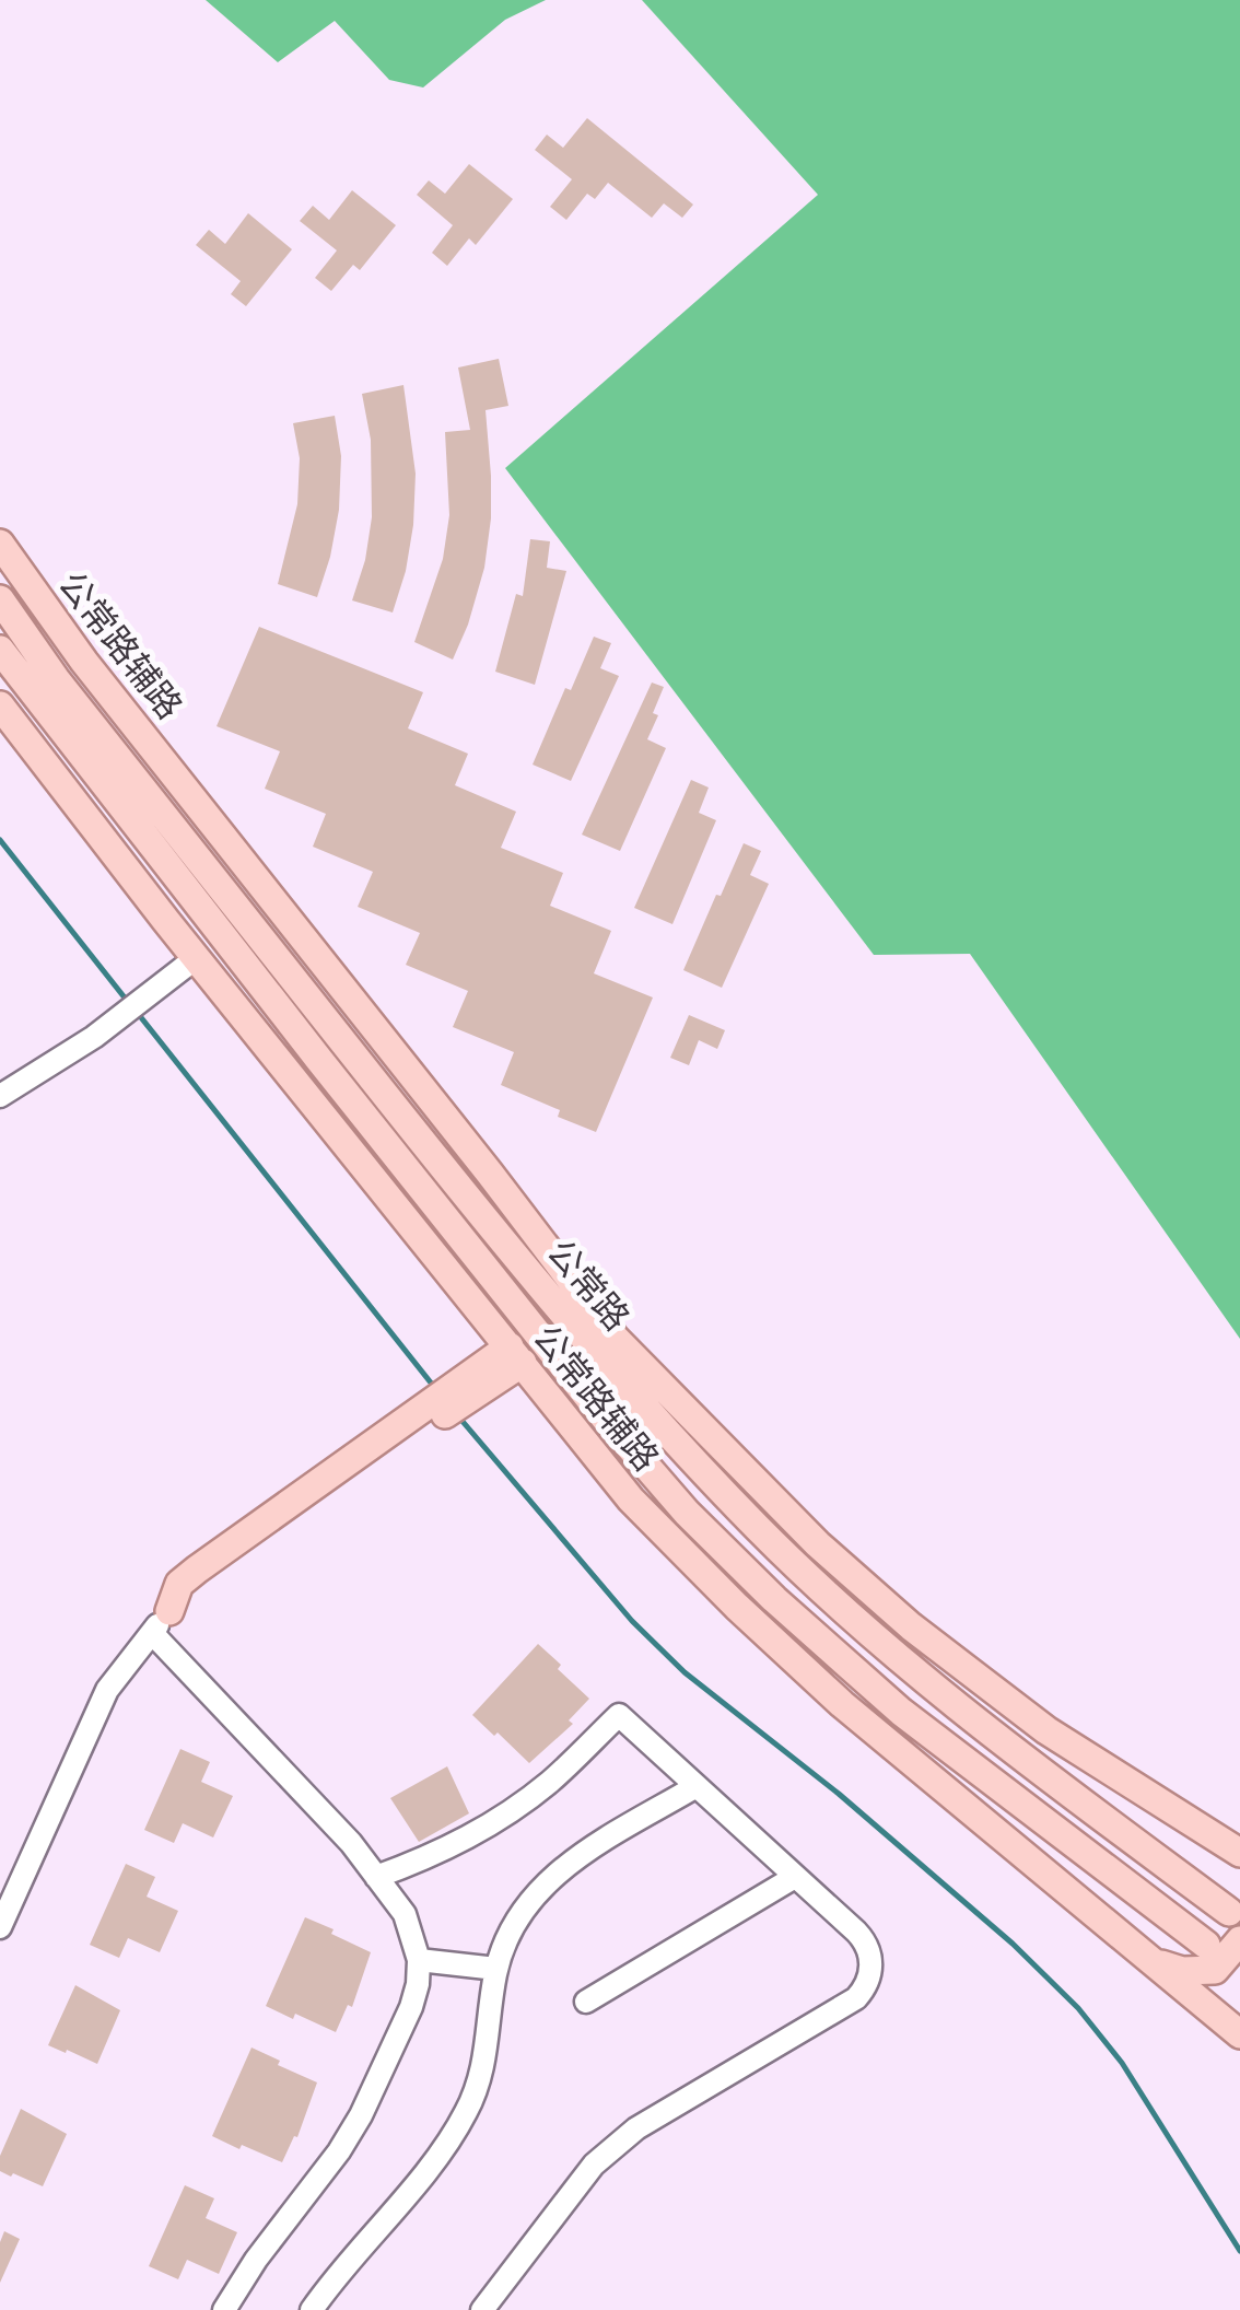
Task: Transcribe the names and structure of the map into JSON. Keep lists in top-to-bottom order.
{
  "streets": {
    "main road": ["公常路辅路", "公常路"]
  }
}
